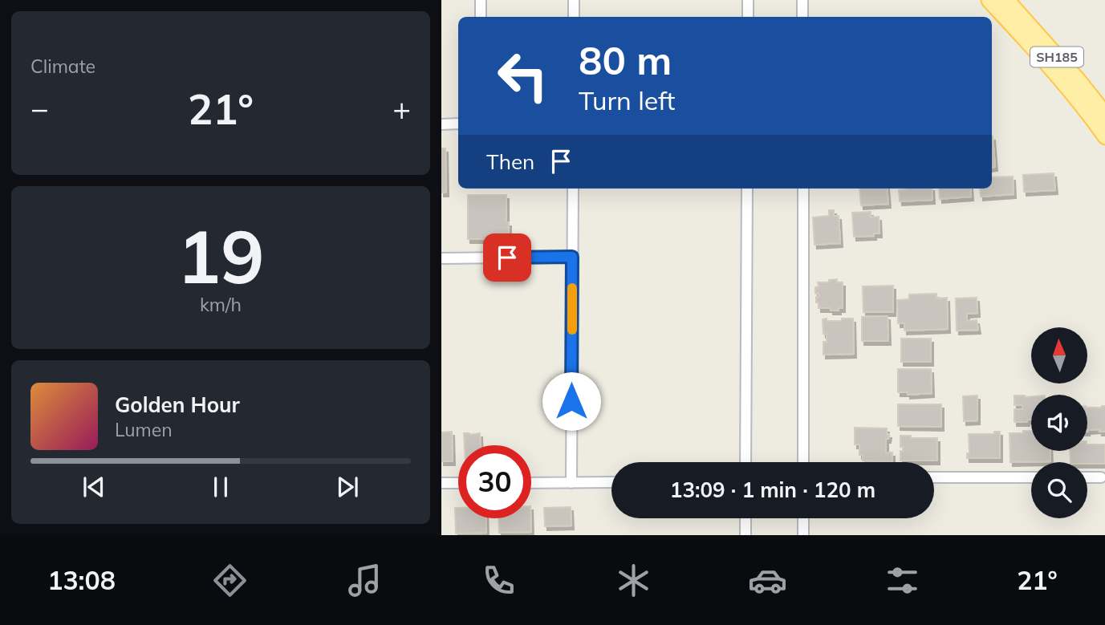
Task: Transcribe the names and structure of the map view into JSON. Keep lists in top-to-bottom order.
{
  "streets": {
    "main road": ["SH185"]
  },
  "north": "top",
  "page": {
    "tile": [
      "Climate",
      ["19", "km/h"]
    ],
    "turn": ["80 m", "Turn left"],
    "heat": ["−", "21°", "+"],
    "then": "Then",
    "song": ["Golden Hour", "Lumen"],
    "limit": "30",
    "trip": "13:09 · 1 min · 120 m",
    "tabs": ["13:08", "21°"]
  }
}
